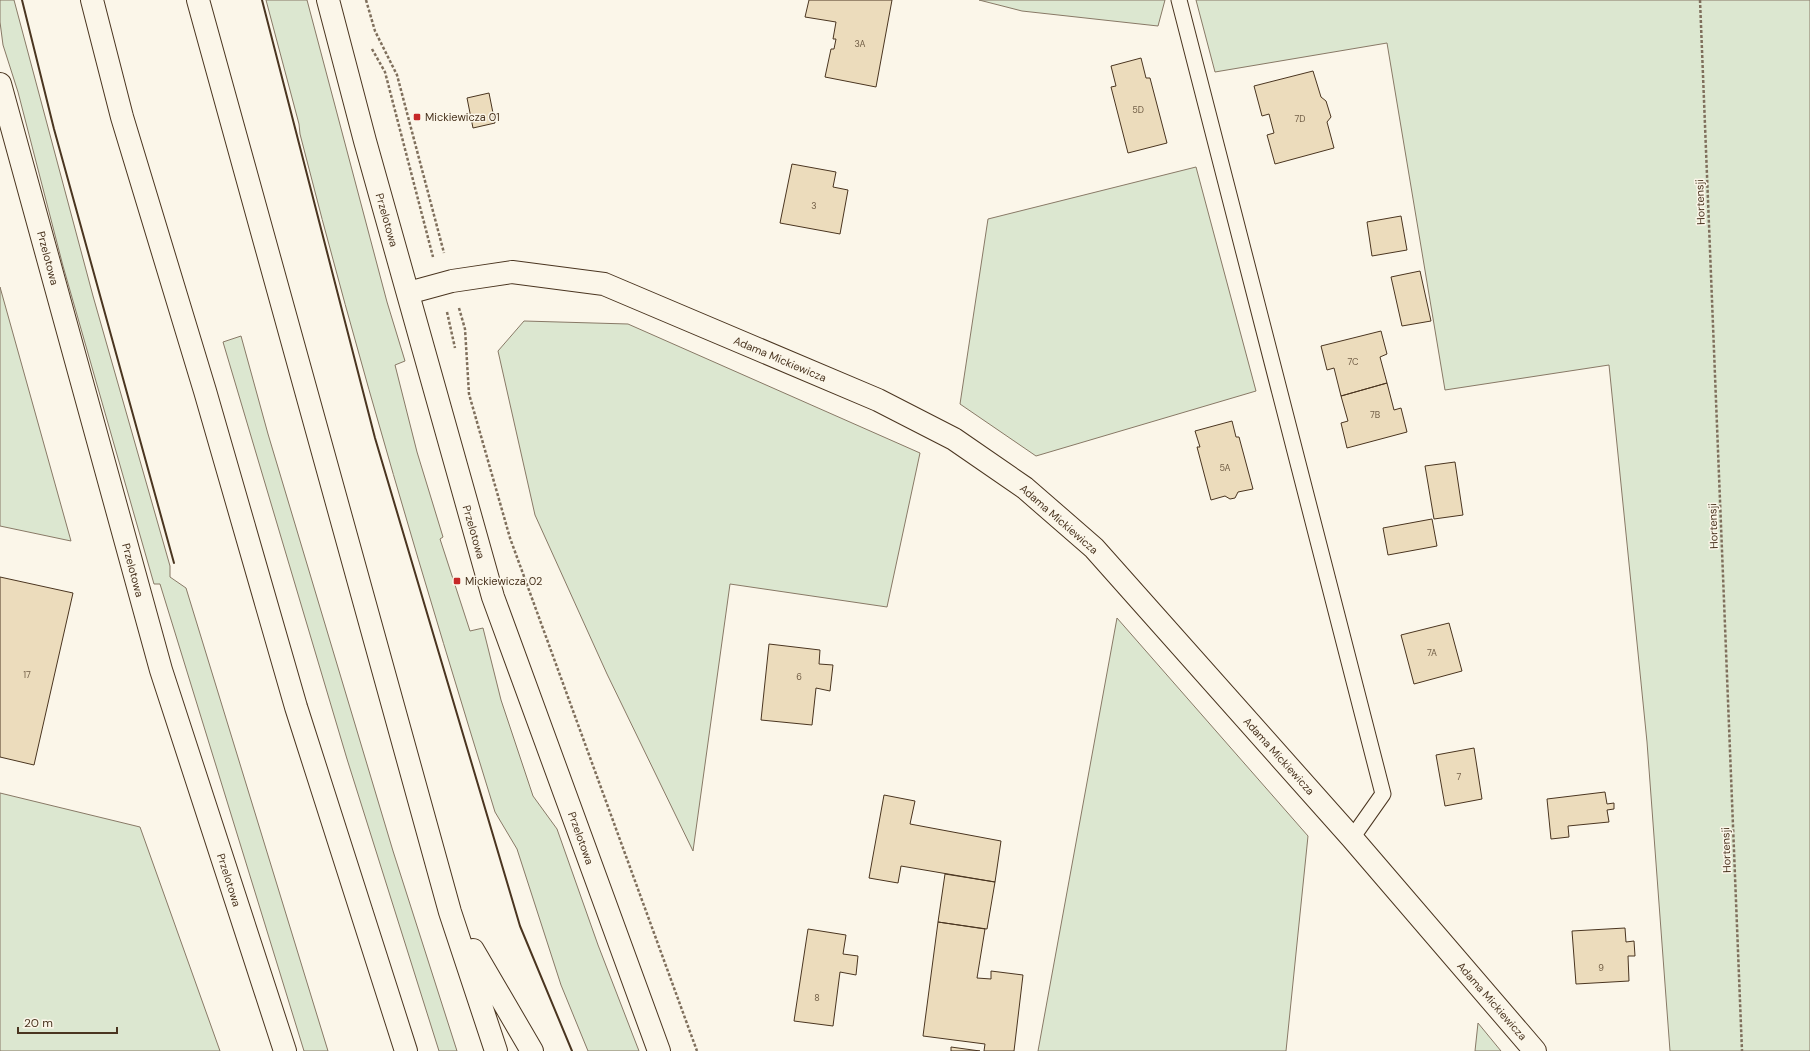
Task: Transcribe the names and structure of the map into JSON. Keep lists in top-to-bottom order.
{
  "streets": {
    "main road": ["Przelotowa", "Adama Mickiewicza"],
    "path": ["Hortensji"]
  },
  "crossings": [
    ["Przelotowa", "Adama Mickiewicza"]
  ],
  "places": {
    "transit": ["Mickiewicza 01", "Mickiewicza 02"]
  },
  "house_numbers": [
    "3A",
    "5D",
    "7D",
    "3",
    "7C",
    "7B",
    "5A",
    "7A",
    "17",
    "6",
    "7",
    "9",
    "8"
  ],
  "scale_bar": "20 m"
}
